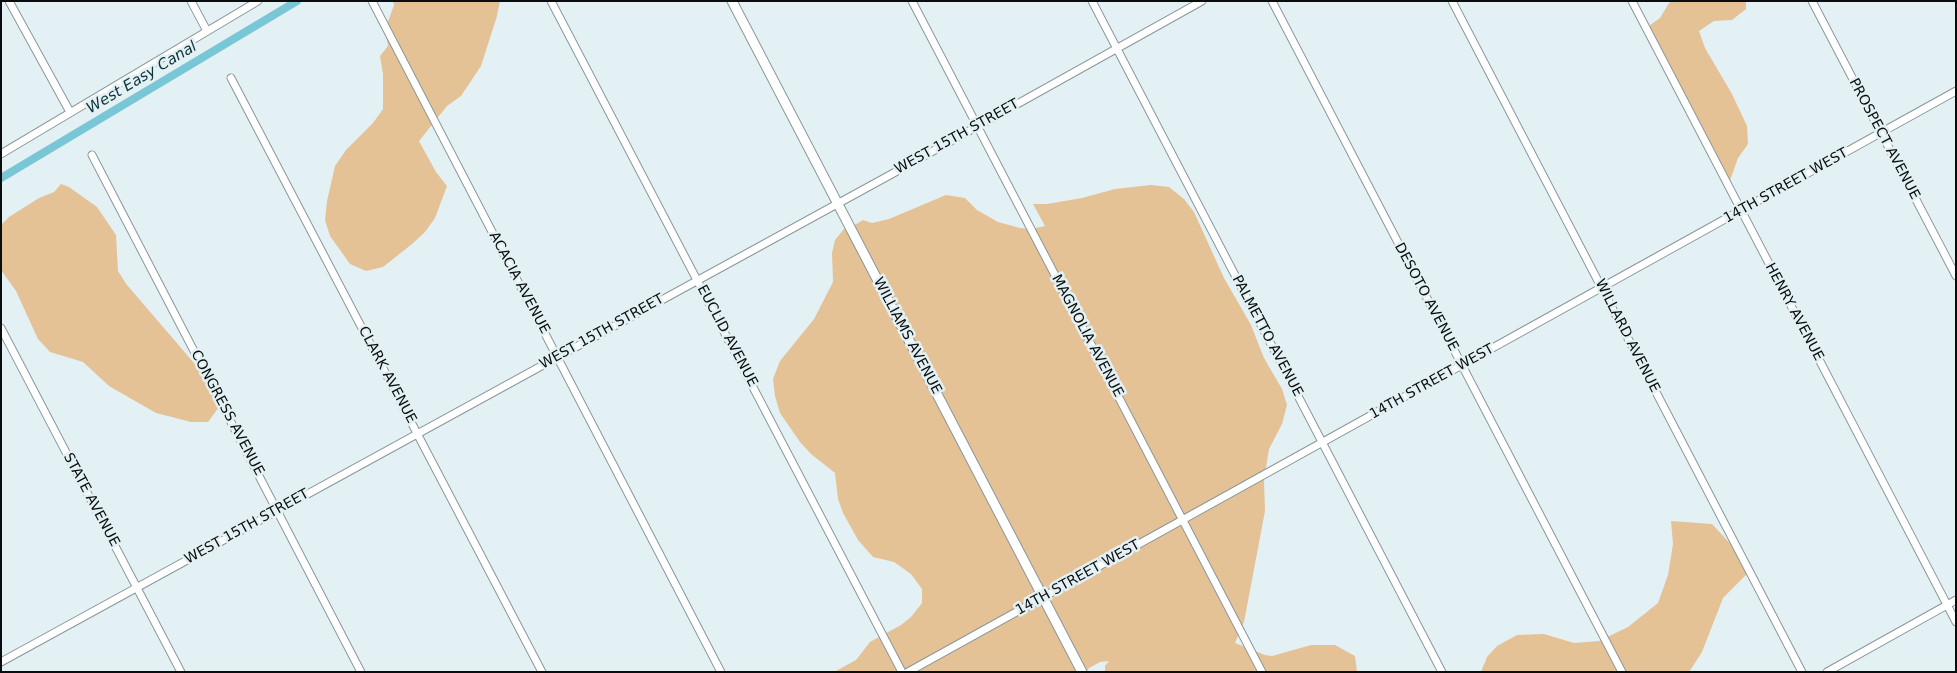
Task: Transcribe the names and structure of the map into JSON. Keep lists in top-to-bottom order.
{
  "streets": {
    "street": [
      "WEST 15TH STREET",
      "PROSPECT AVENUE",
      "14TH STREET WEST",
      "ACACIA AVENUE",
      "DESOTO AVENUE",
      "HENRY AVENUE",
      "EUCLID AVENUE",
      "WILLIAMS AVENUE",
      "MAGNOLIA AVENUE",
      "PALMETTO AVENUE",
      "WILLARD AVENUE",
      "CLARK AVENUE",
      "CONGRESS AVENUE",
      "STATE AVENUE"
    ]
  },
  "crossings": [
    ["WEST 15TH STREET", "ACACIA AVENUE"],
    ["WEST 15TH STREET", "EUCLID AVENUE"],
    ["WEST 15TH STREET", "WILLIAMS AVENUE"],
    ["WEST 15TH STREET", "MAGNOLIA AVENUE"],
    ["WEST 15TH STREET", "PALMETTO AVENUE"],
    ["WEST 15TH STREET", "CLARK AVENUE"],
    ["WEST 15TH STREET", "CONGRESS AVENUE"],
    ["WEST 15TH STREET", "STATE AVENUE"],
    ["PROSPECT AVENUE", "14TH STREET WEST"],
    ["14TH STREET WEST", "DESOTO AVENUE"],
    ["14TH STREET WEST", "HENRY AVENUE"],
    ["14TH STREET WEST", "WILLIAMS AVENUE"],
    ["14TH STREET WEST", "MAGNOLIA AVENUE"],
    ["14TH STREET WEST", "PALMETTO AVENUE"],
    ["14TH STREET WEST", "WILLARD AVENUE"]
  ],
  "water": ["West Easy Canal"]
}
